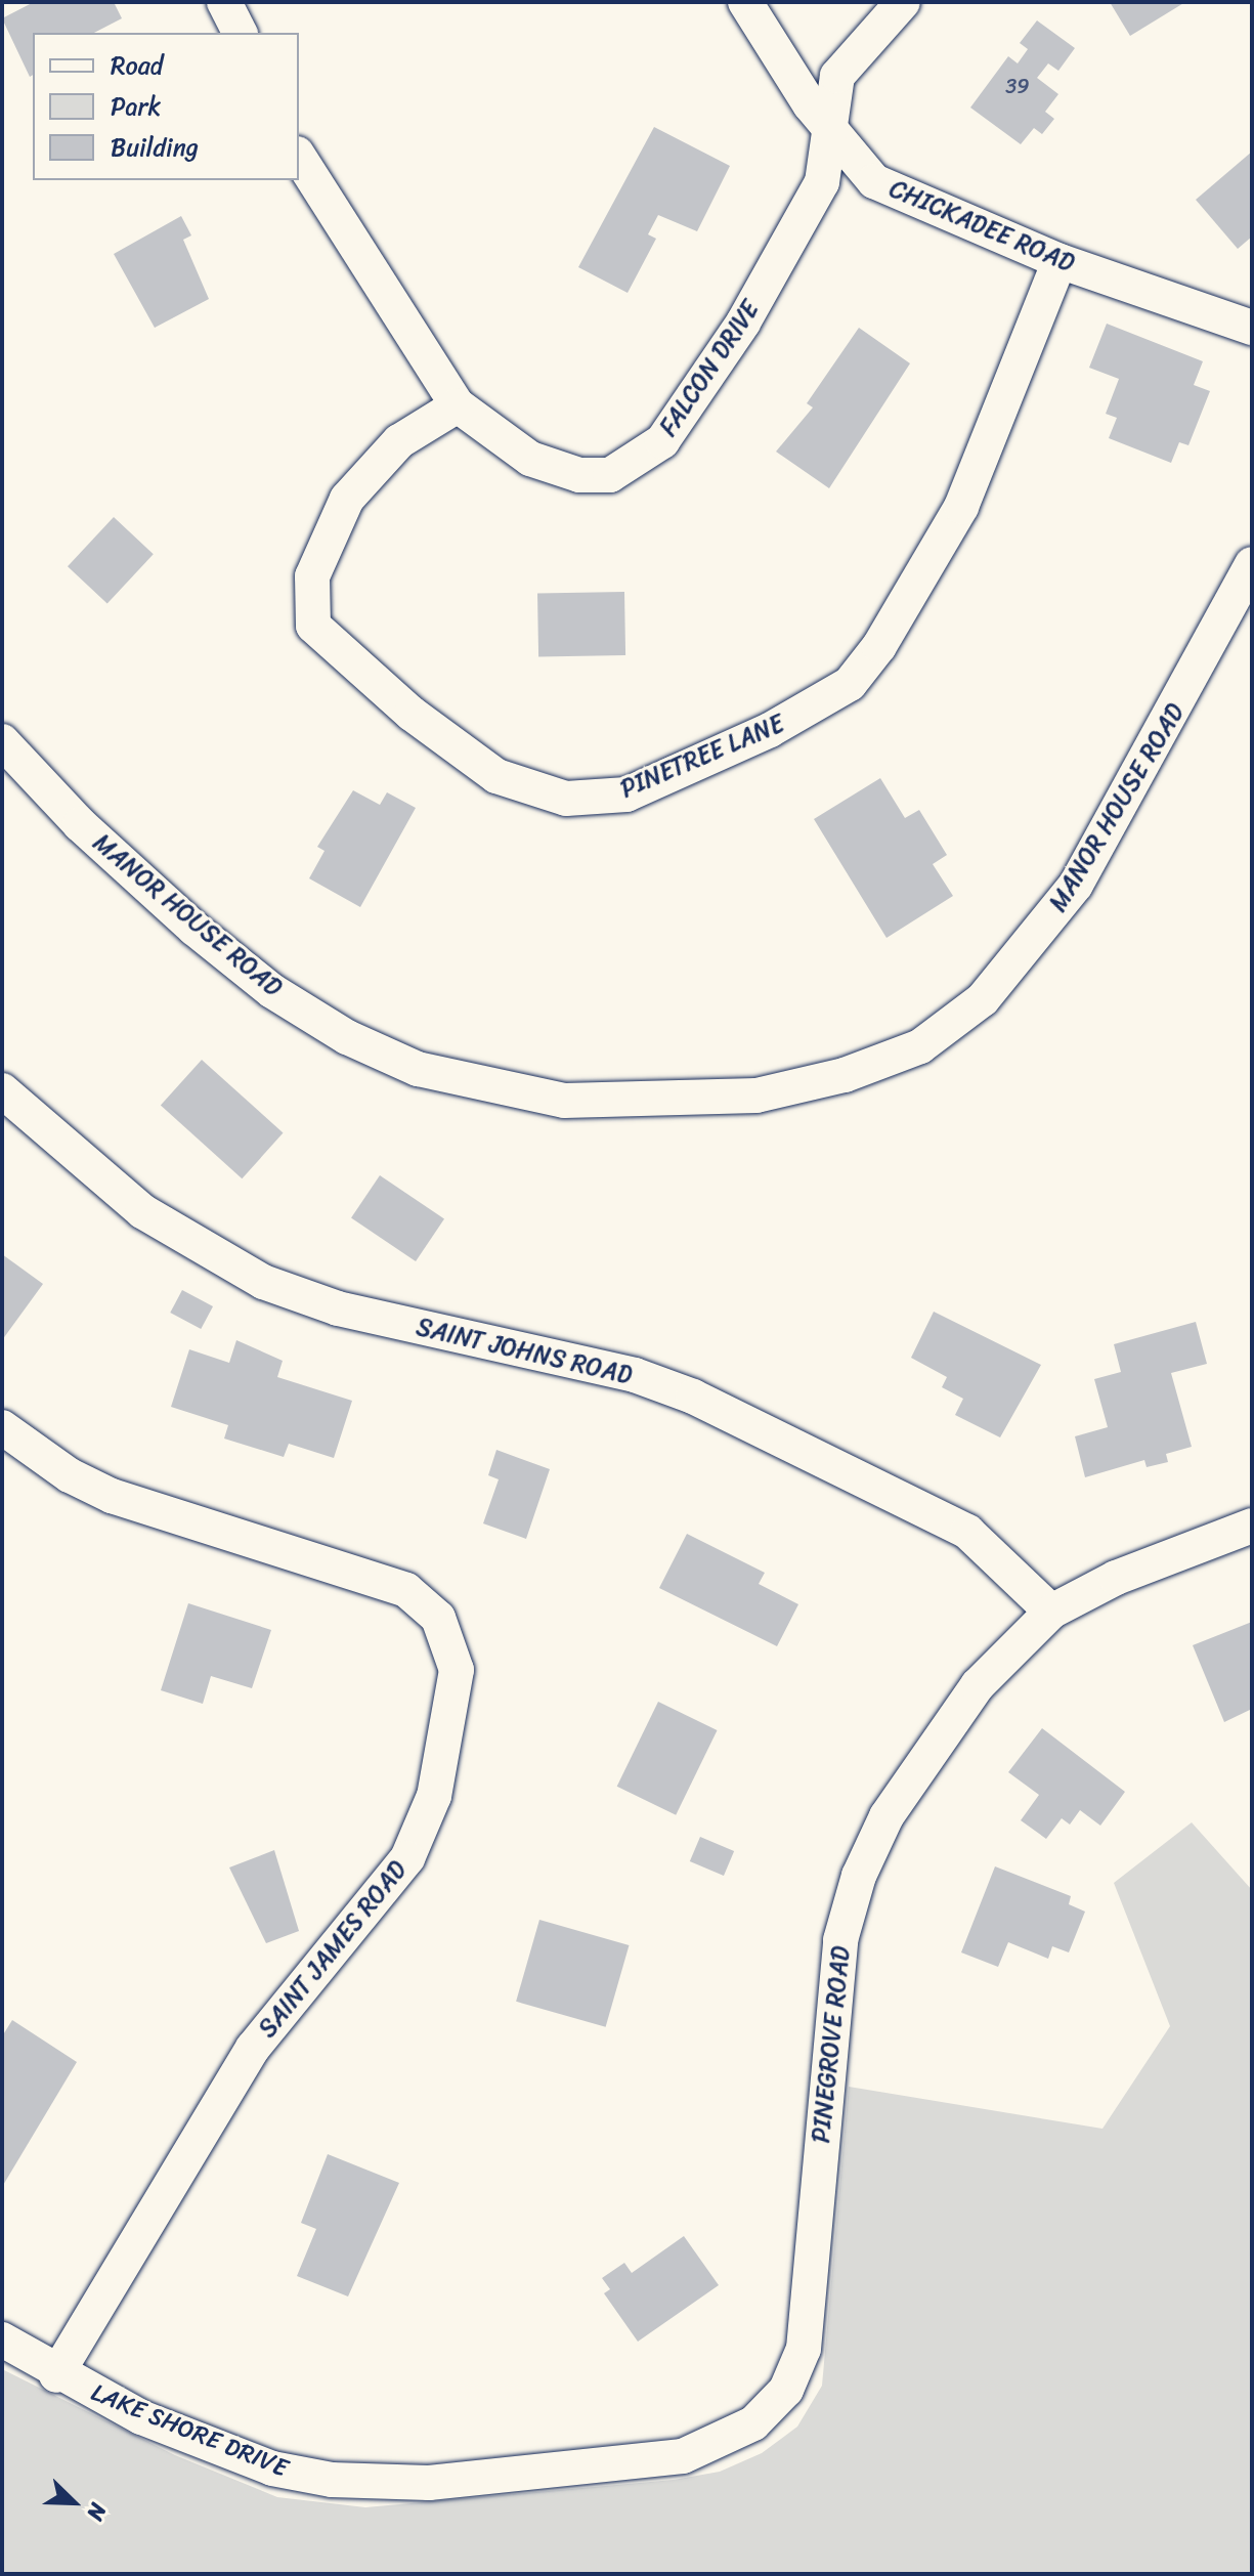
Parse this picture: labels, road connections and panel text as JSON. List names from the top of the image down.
{
  "streets": {
    "street": [
      "CHICKADEE ROAD",
      "FALCON DRIVE",
      "PINETREE LANE",
      "MANOR HOUSE ROAD",
      "SAINT JOHNS ROAD",
      "SAINT JAMES ROAD",
      "PINEGROVE ROAD",
      "LAKE SHORE DRIVE"
    ]
  },
  "crossings": [
    ["CHICKADEE ROAD", "FALCON DRIVE"],
    ["CHICKADEE ROAD", "PINETREE LANE"],
    ["FALCON DRIVE", "PINETREE LANE"],
    ["SAINT JOHNS ROAD", "PINEGROVE ROAD"],
    ["SAINT JAMES ROAD", "LAKE SHORE DRIVE"],
    ["PINEGROVE ROAD", "LAKE SHORE DRIVE"]
  ],
  "house_numbers": ["39"],
  "legend": ["Road", "Park", "Building"],
  "north": "bottom right"
}
